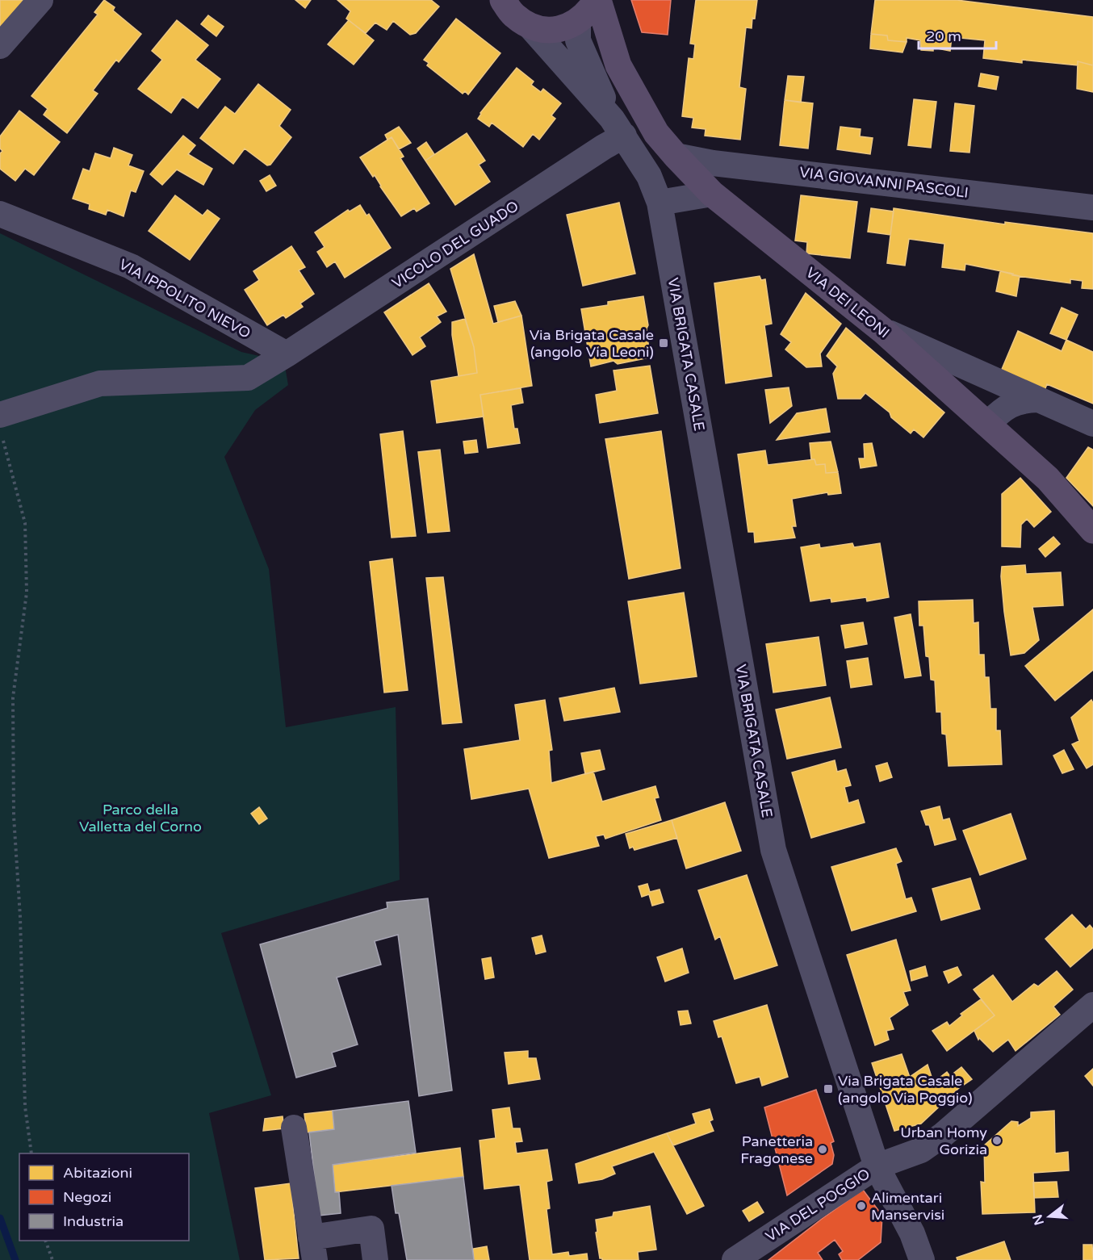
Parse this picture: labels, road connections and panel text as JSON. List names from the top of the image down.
{
  "streets": {
    "main road": ["VIA DEI LEONI", "VIA BRIGATA CASALE"],
    "street": [
      "VIA GIOVANNI PASCOLI",
      "VICOLO DEL GUADO",
      "VIA IPPOLITO NIEVO",
      "VIA DEL POGGIO"
    ]
  },
  "crossings": [
    ["VIA GIOVANNI PASCOLI", "VIA DEI LEONI"],
    ["VICOLO DEL GUADO", "VIA IPPOLITO NIEVO"],
    ["VICOLO DEL GUADO", "VIA BRIGATA CASALE"],
    ["VIA DEI LEONI", "VIA BRIGATA CASALE"],
    ["VIA BRIGATA CASALE", "VIA DEL POGGIO"]
  ],
  "parks": ["Parco della Valletta del Corno"],
  "places": {
    "transit": ["Via Brigata Casale (angolo Via Leoni)", "Via Brigata Casale (angolo Via Poggio)"],
    "other": ["Urban Homy Gorizia", "Panetteria Fragonese", "Alimentari Manservisi"]
  },
  "legend": ["Abitazioni", "Negozi", "Industria"],
  "scale_bar": "20 m",
  "north": "left"
}
